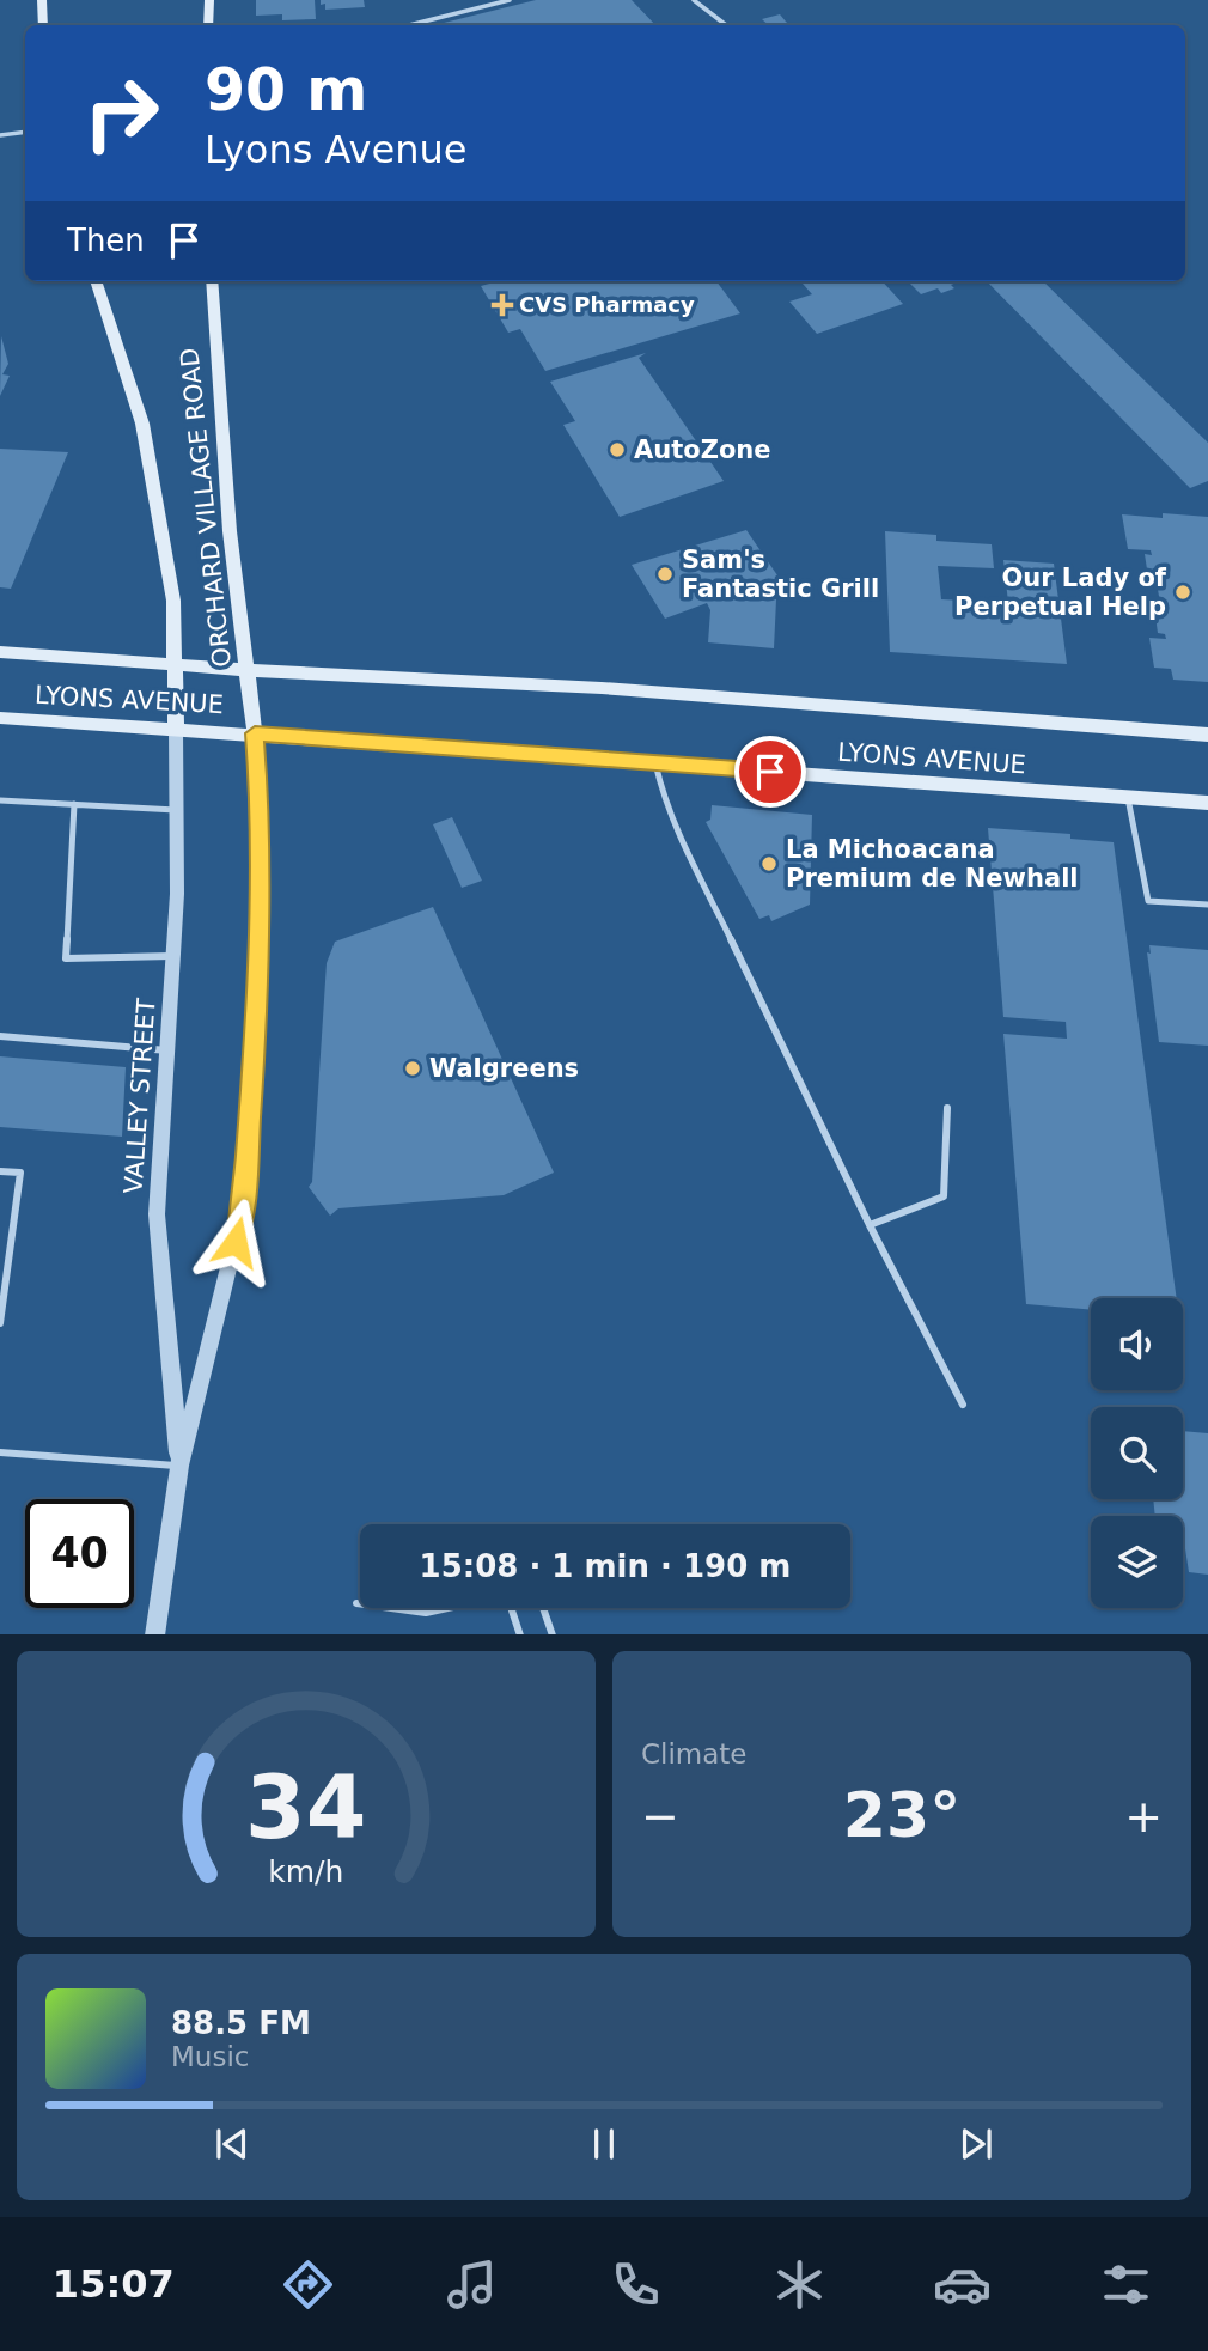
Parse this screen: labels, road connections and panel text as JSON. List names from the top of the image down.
{
  "streets": {
    "main road": ["ORCHARD VILLAGE ROAD", "LYONS AVENUE"],
    "street": ["VALLEY STREET"]
  },
  "crossings": [
    ["ORCHARD VILLAGE ROAD", "LYONS AVENUE"],
    ["ORCHARD VILLAGE ROAD", "VALLEY STREET"],
    ["LYONS AVENUE", "VALLEY STREET"]
  ],
  "places": {
    "health": ["CVS Pharmacy"],
    "other": [
      "AutoZone",
      "Sam's Fantastic Grill",
      "Our Lady of Perpetual Help",
      "La Michoacana Premium de Newhall",
      "Walgreens"
    ]
  },
  "page": {
    "turn": ["90 m", "Lyons Avenue"],
    "then": "Then",
    "limit": "40",
    "trip": "15:08 · 1 min · 190 m",
    "tile": "Climate",
    "heat": ["−", "23°", "+"],
    "song": ["88.5 FM", "Music"],
    "tabs": "15:07",
    "gauge": ["34", "km/h"]
  }
}
